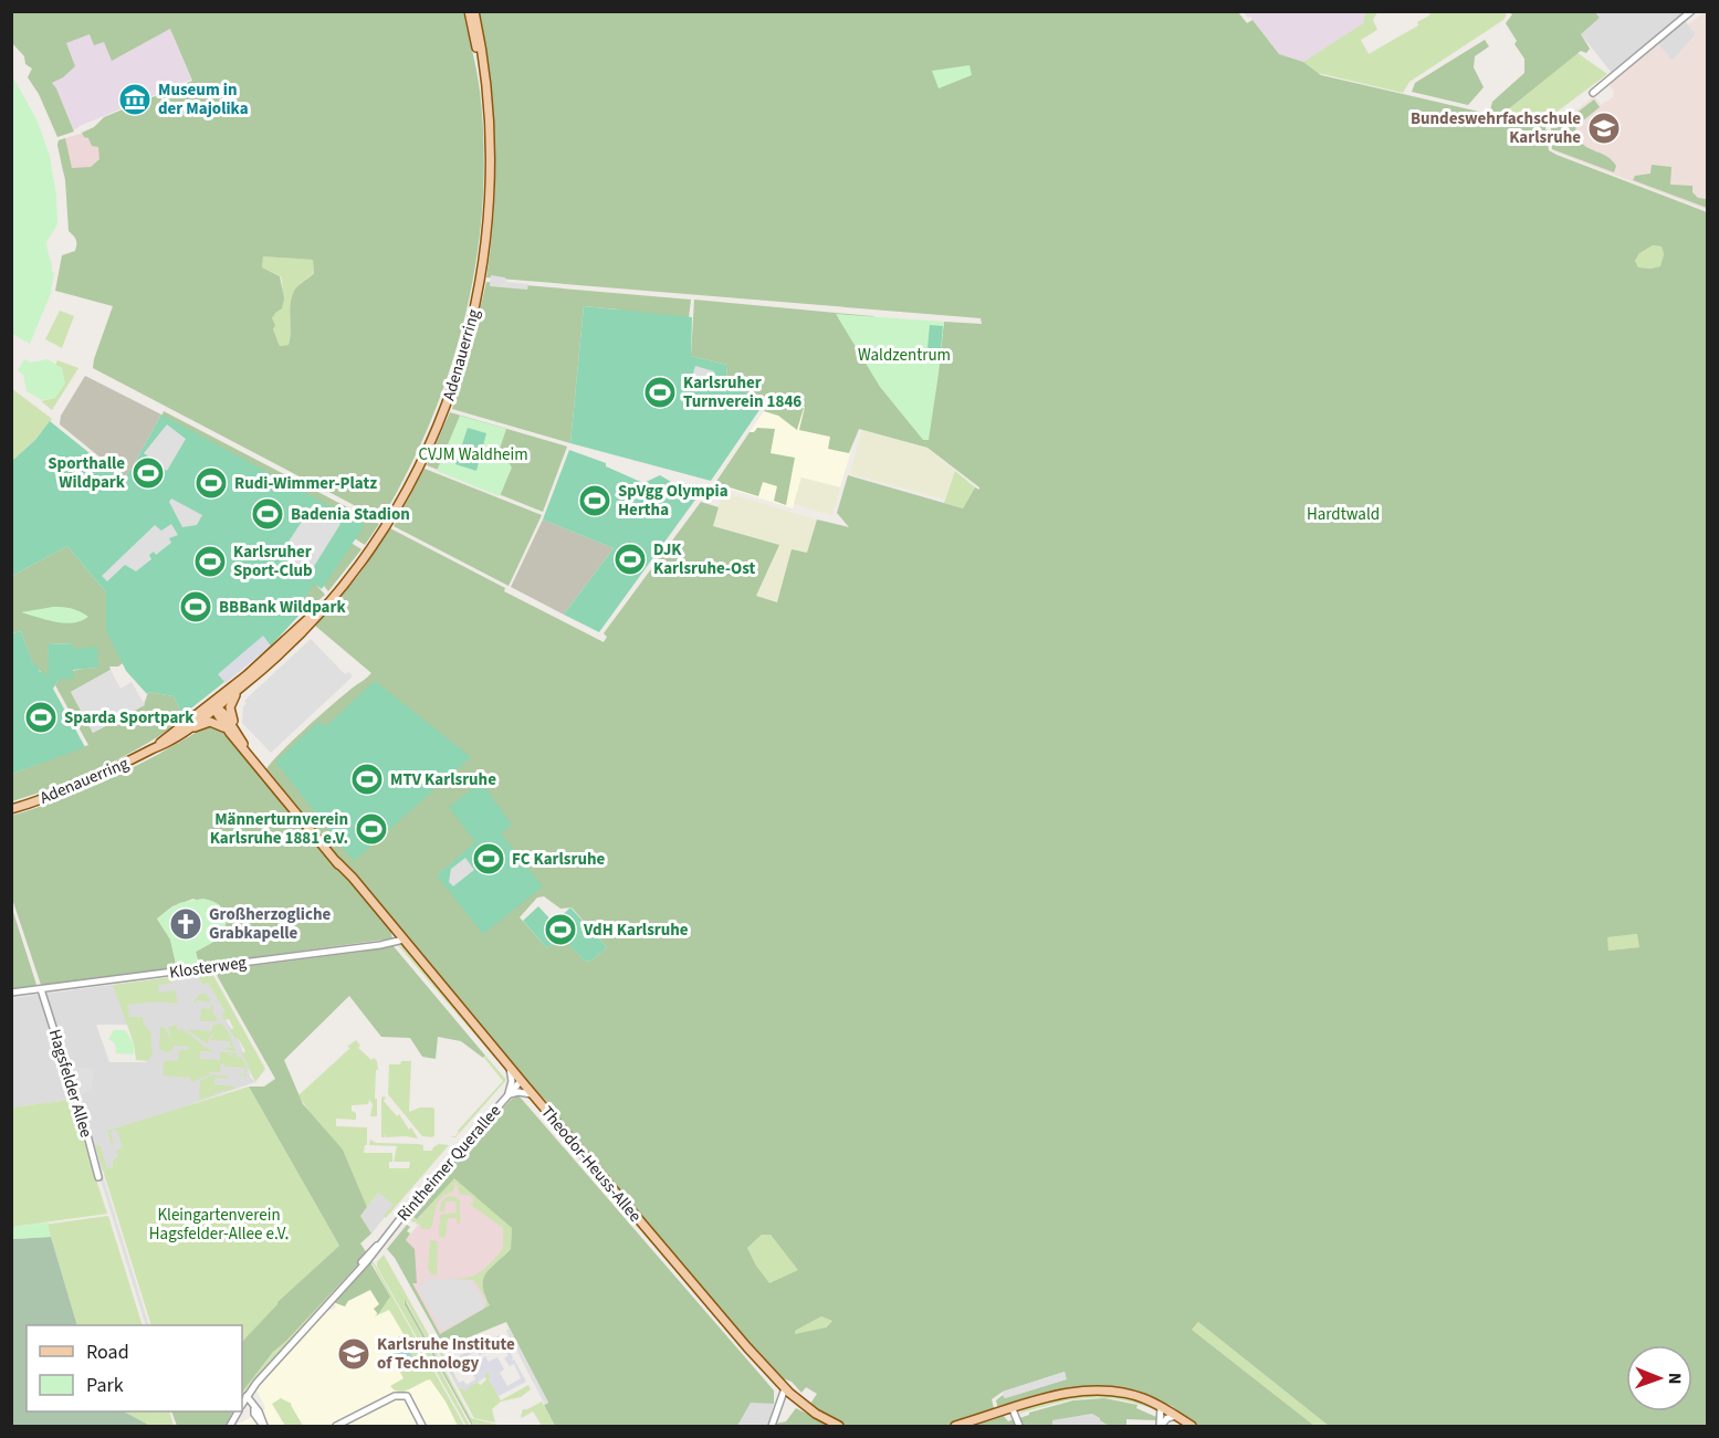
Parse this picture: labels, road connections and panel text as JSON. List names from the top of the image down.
{
  "streets": {
    "main road": ["Adenauerring", "Theodor-Heuss-Allee"],
    "street": ["Klosterweg", "Hagsfelder Allee", "Rintheimer Querallee"]
  },
  "crossings": [
    ["Adenauerring", "Theodor-Heuss-Allee"],
    ["Klosterweg", "Hagsfelder Allee"],
    ["Klosterweg", "Theodor-Heuss-Allee"],
    ["Rintheimer Querallee", "Theodor-Heuss-Allee"]
  ],
  "parks": [
    "Waldzentrum",
    "CVJM Waldheim",
    "Hardtwald",
    "Kleingartenverein Hagsfelder-Allee e.V."
  ],
  "places": {
    "museum": ["Museum in der Majolika"],
    "school or university": ["Bundeswehrfachschule Karlsruhe", "Karlsruhe Institute of Technology"],
    "sports": [
      "Karlsruher Turnverein 1846",
      "Sporthalle Wildpark",
      "Rudi-Wimmer-Platz",
      "SpVgg Olympia Hertha",
      "Badenia Stadion",
      "DJK Karlsruhe-Ost",
      "Karlsruher Sport-Club",
      "BBBank Wildpark",
      "Sparda Sportpark",
      "MTV Karlsruhe",
      "Männerturnverein Karlsruhe 1881 e.V.",
      "FC Karlsruhe",
      "VdH Karlsruhe"
    ],
    "church": ["Großherzogliche Grabkapelle"]
  },
  "legend": ["Road", "Park"],
  "north": "right"
}
